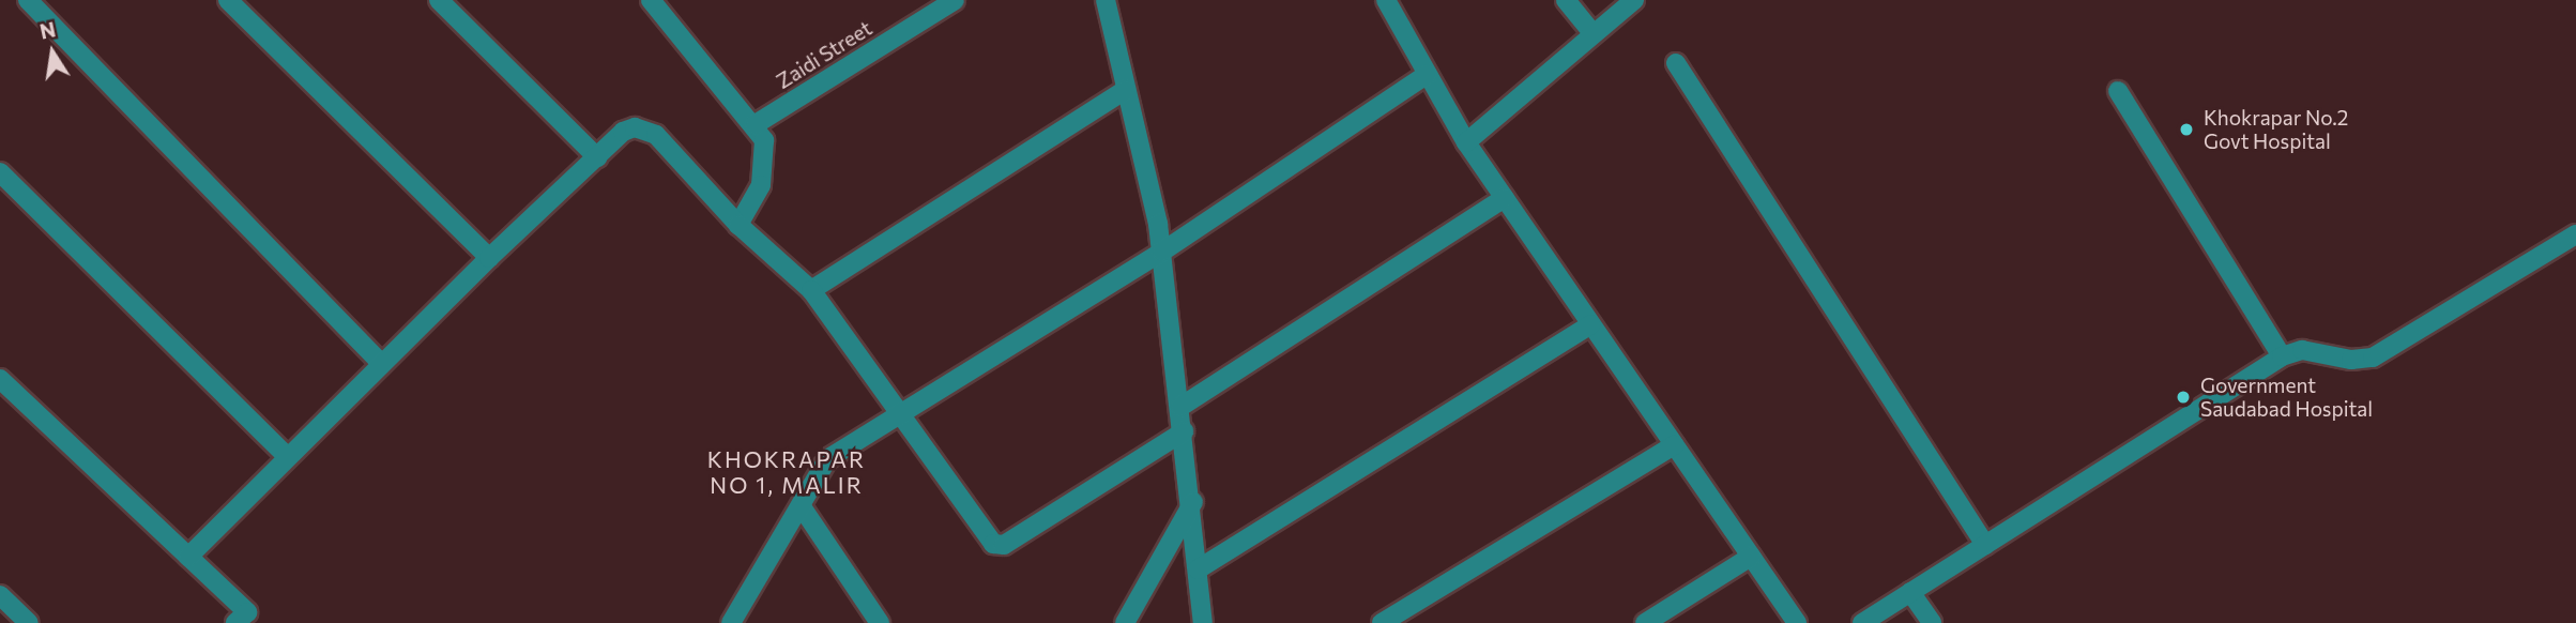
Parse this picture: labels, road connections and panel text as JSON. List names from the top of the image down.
{
  "streets": {
    "street": ["Zaidi Street"]
  },
  "districts": ["KHOKRAPAR NO 1, MALIR"],
  "places": ["Khokrapar No.2 Govt Hospital", "Government Saudabad Hospital"],
  "north": "top"
}
